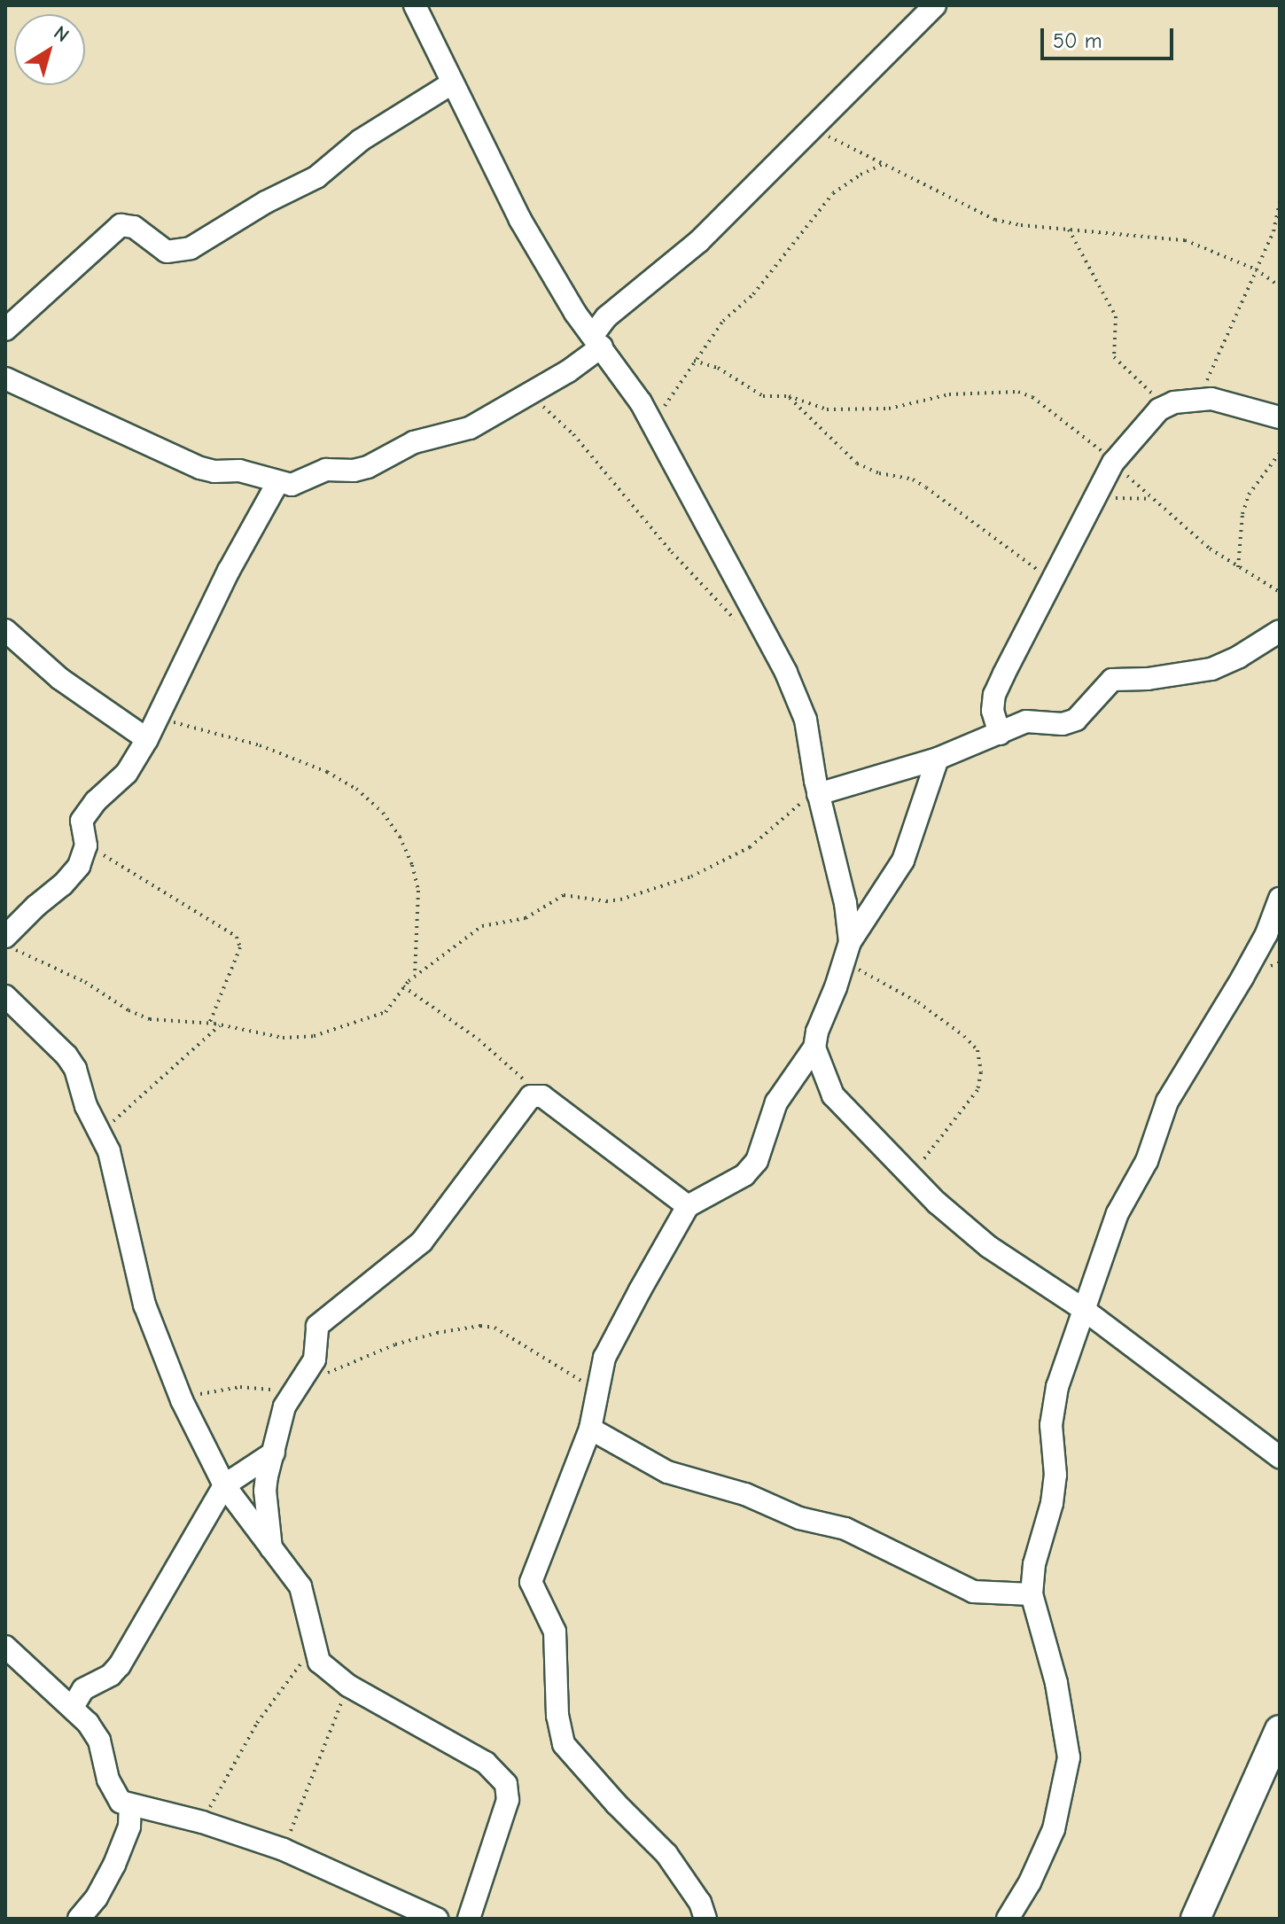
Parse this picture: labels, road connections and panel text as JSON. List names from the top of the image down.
{
  "scale_bar": "50 m",
  "north": "top right"
}
